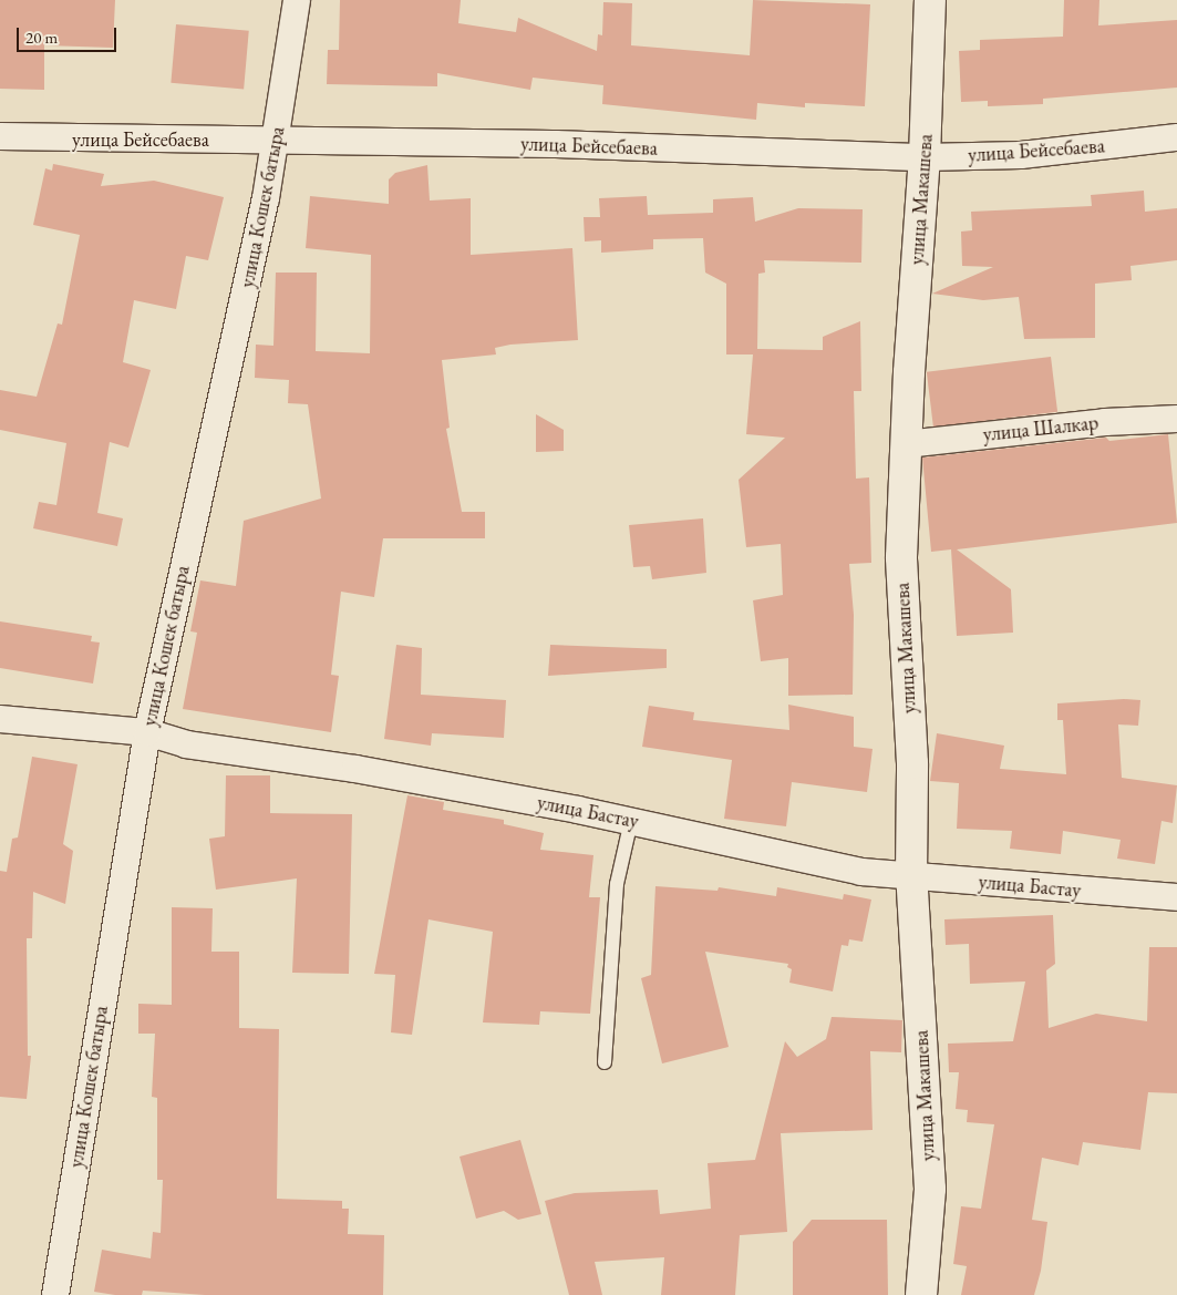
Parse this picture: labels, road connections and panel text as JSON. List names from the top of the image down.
{
  "streets": {
    "street": [
      "улица Бейсебаева",
      "улица Макашева",
      "улица Кошек батыра",
      "улица Шалкар",
      "улица Бастау"
    ]
  },
  "crossings": [
    ["улица Бейсебаева", "улица Макашева"],
    ["улица Бейсебаева", "улица Кошек батыра"],
    ["улица Макашева", "улица Шалкар"],
    ["улица Макашева", "улица Бастау"],
    ["улица Кошек батыра", "улица Бастау"]
  ],
  "scale_bar": "20 m"
}
